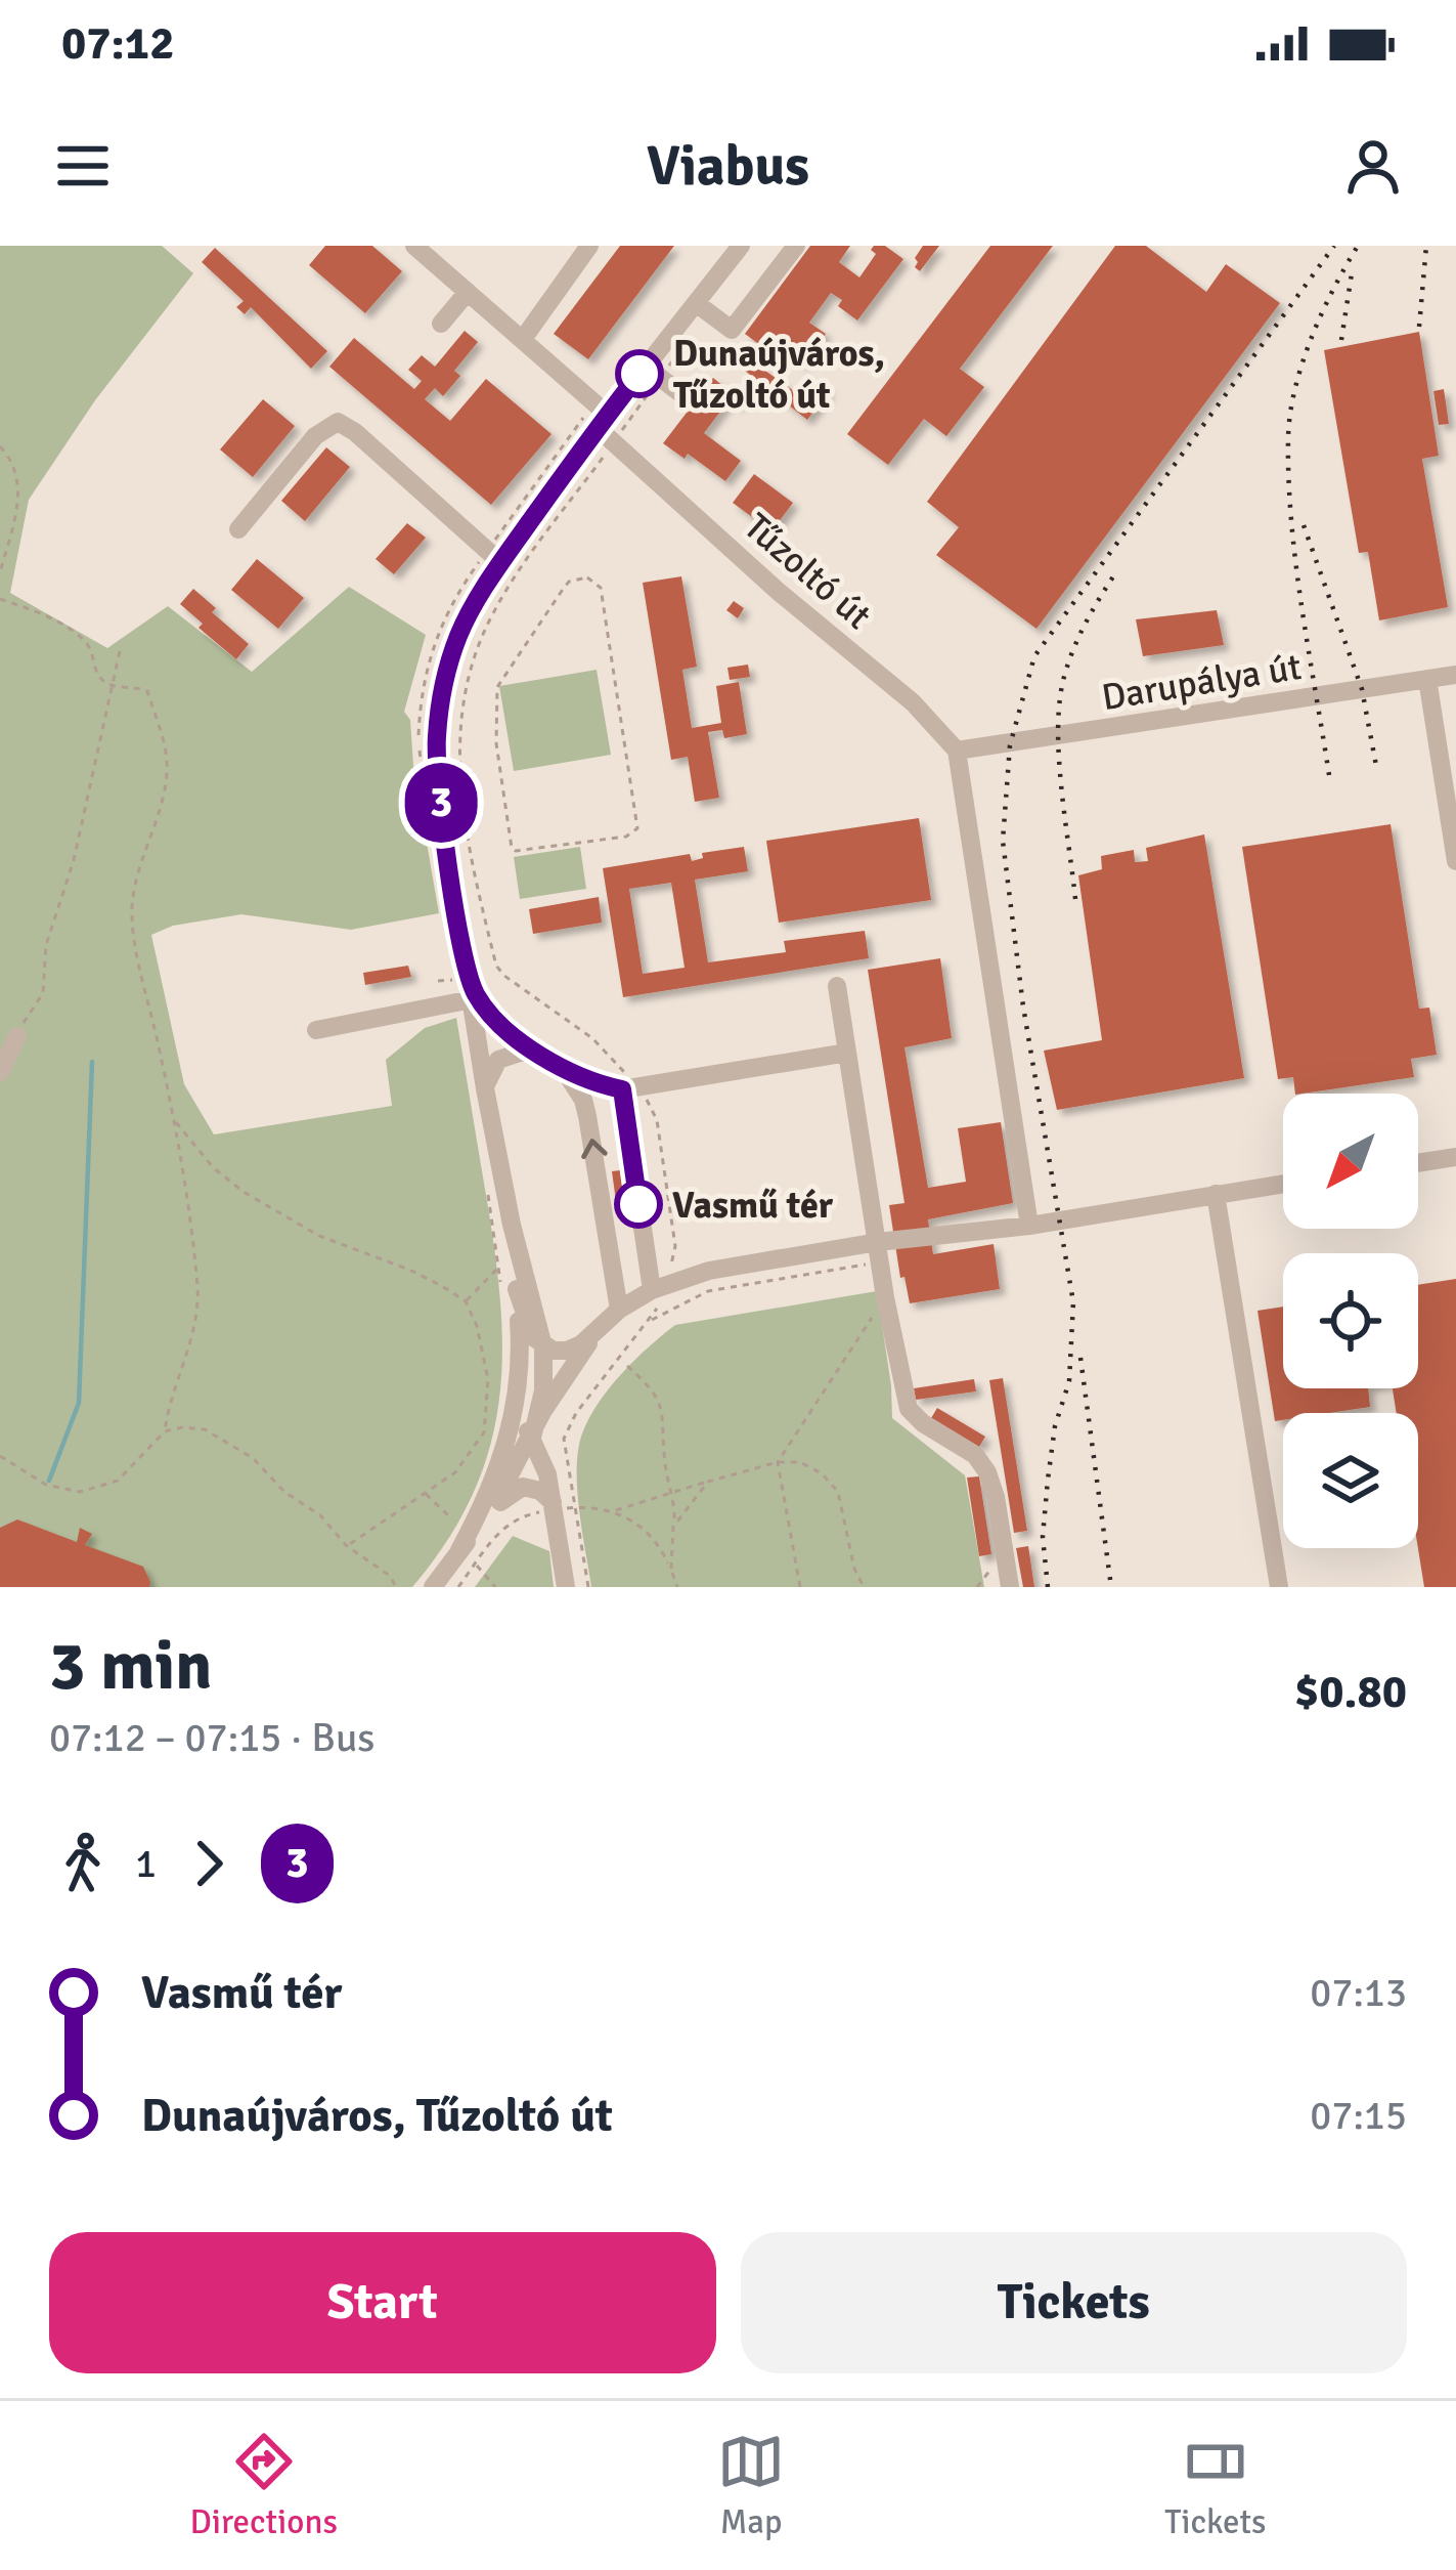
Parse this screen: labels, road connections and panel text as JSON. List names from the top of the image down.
{
  "streets": {
    "street": ["Tűzoltó út", "Darupálya út"]
  },
  "crossings": [
    ["Tűzoltó út", "Darupálya út"]
  ],
  "places": ["Dunaújváros, Tűzoltó út", "Vasmű tér"],
  "lines": ["bus line 3"],
  "north": "bottom left",
  "page": {
    "status": "07:12",
    "header": "Viabus",
    "on_map": "3",
    "heading": ["3 min", "07:12 – 07:15 · Bus", "$0.80"],
    "legs": ["1", "3"],
    "list": [
      {
        "name": "Vasmű tér",
        "value": "07:13"
      },
      {
        "name": "Dunaújváros, Tűzoltó út",
        "value": "07:15"
      }
    ],
    "buttons": ["Start", "Tickets"],
    "tabs": ["Directions", "Map", "Tickets"]
  }
}
